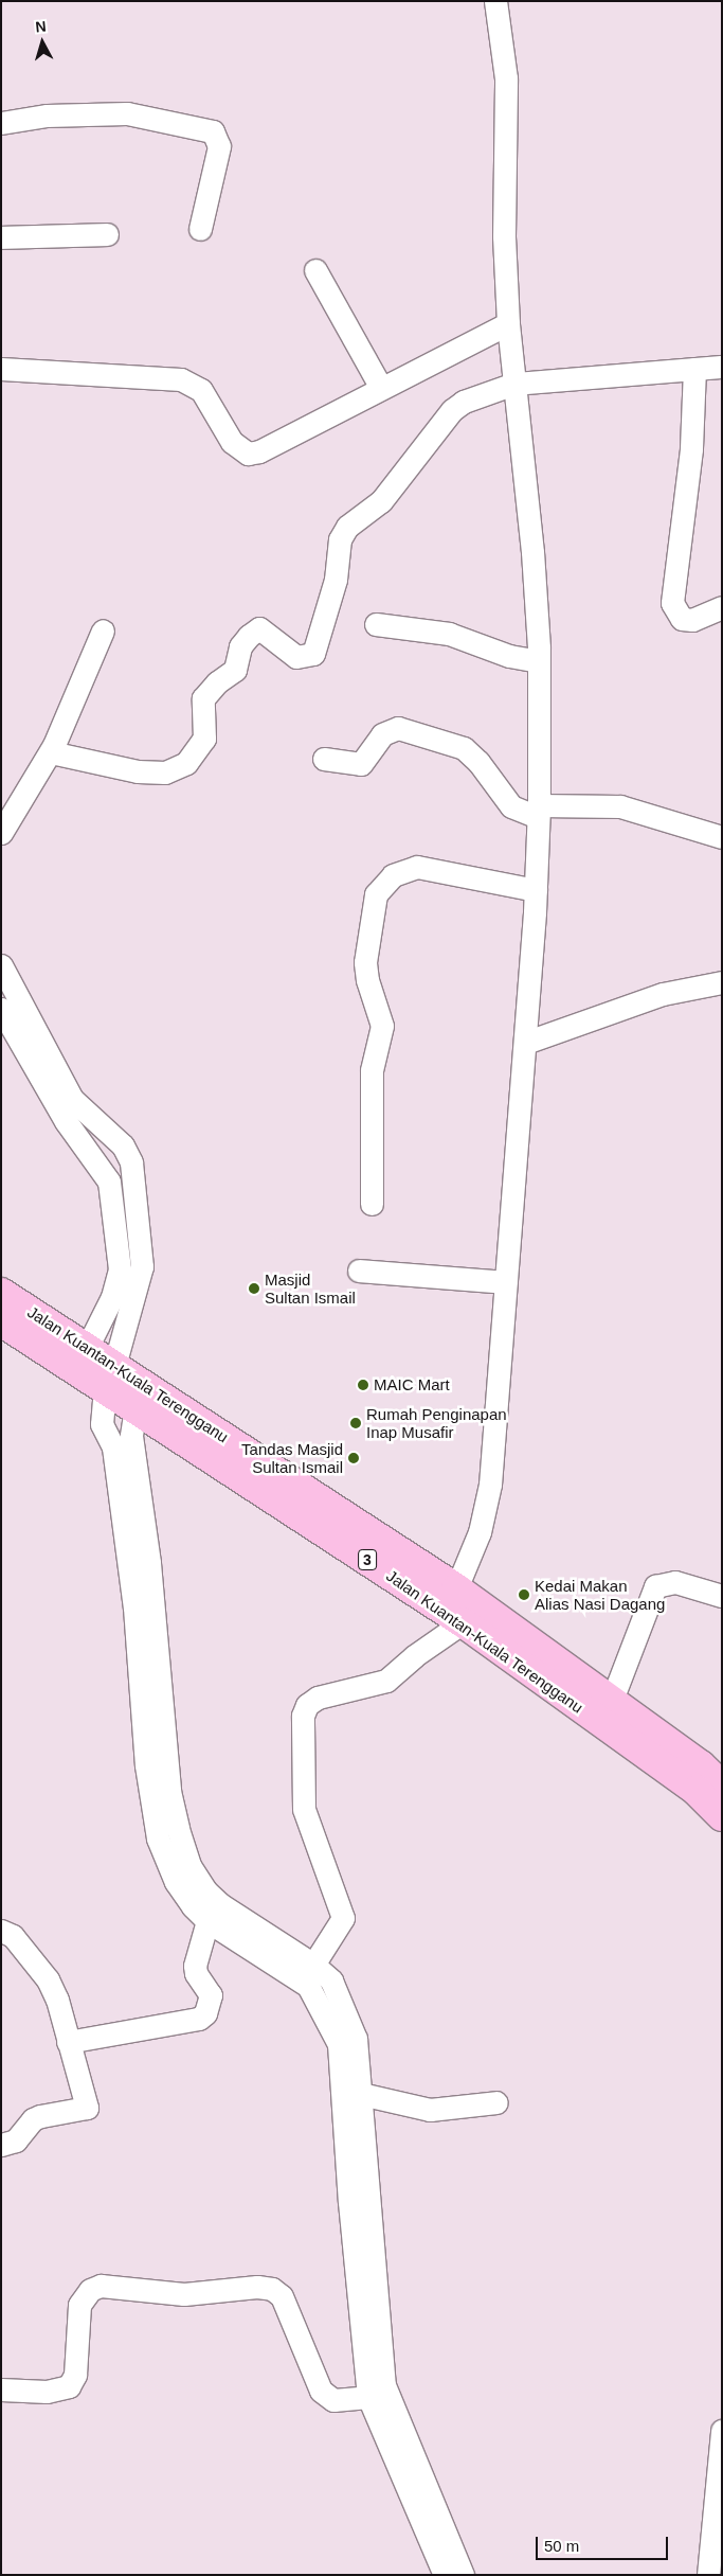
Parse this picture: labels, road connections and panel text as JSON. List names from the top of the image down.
{
  "streets": {
    "highway": ["Jalan Kuantan-Kuala Terengganu", "3"]
  },
  "places": [
    "Masjid Sultan Ismail",
    "MAIC Mart",
    "Rumah Penginapan Inap Musafir",
    "Tandas Masjid Sultan Ismail",
    "Kedai Makan Alias Nasi Dagang"
  ],
  "scale_bar": "50 m",
  "north": "top"
}
